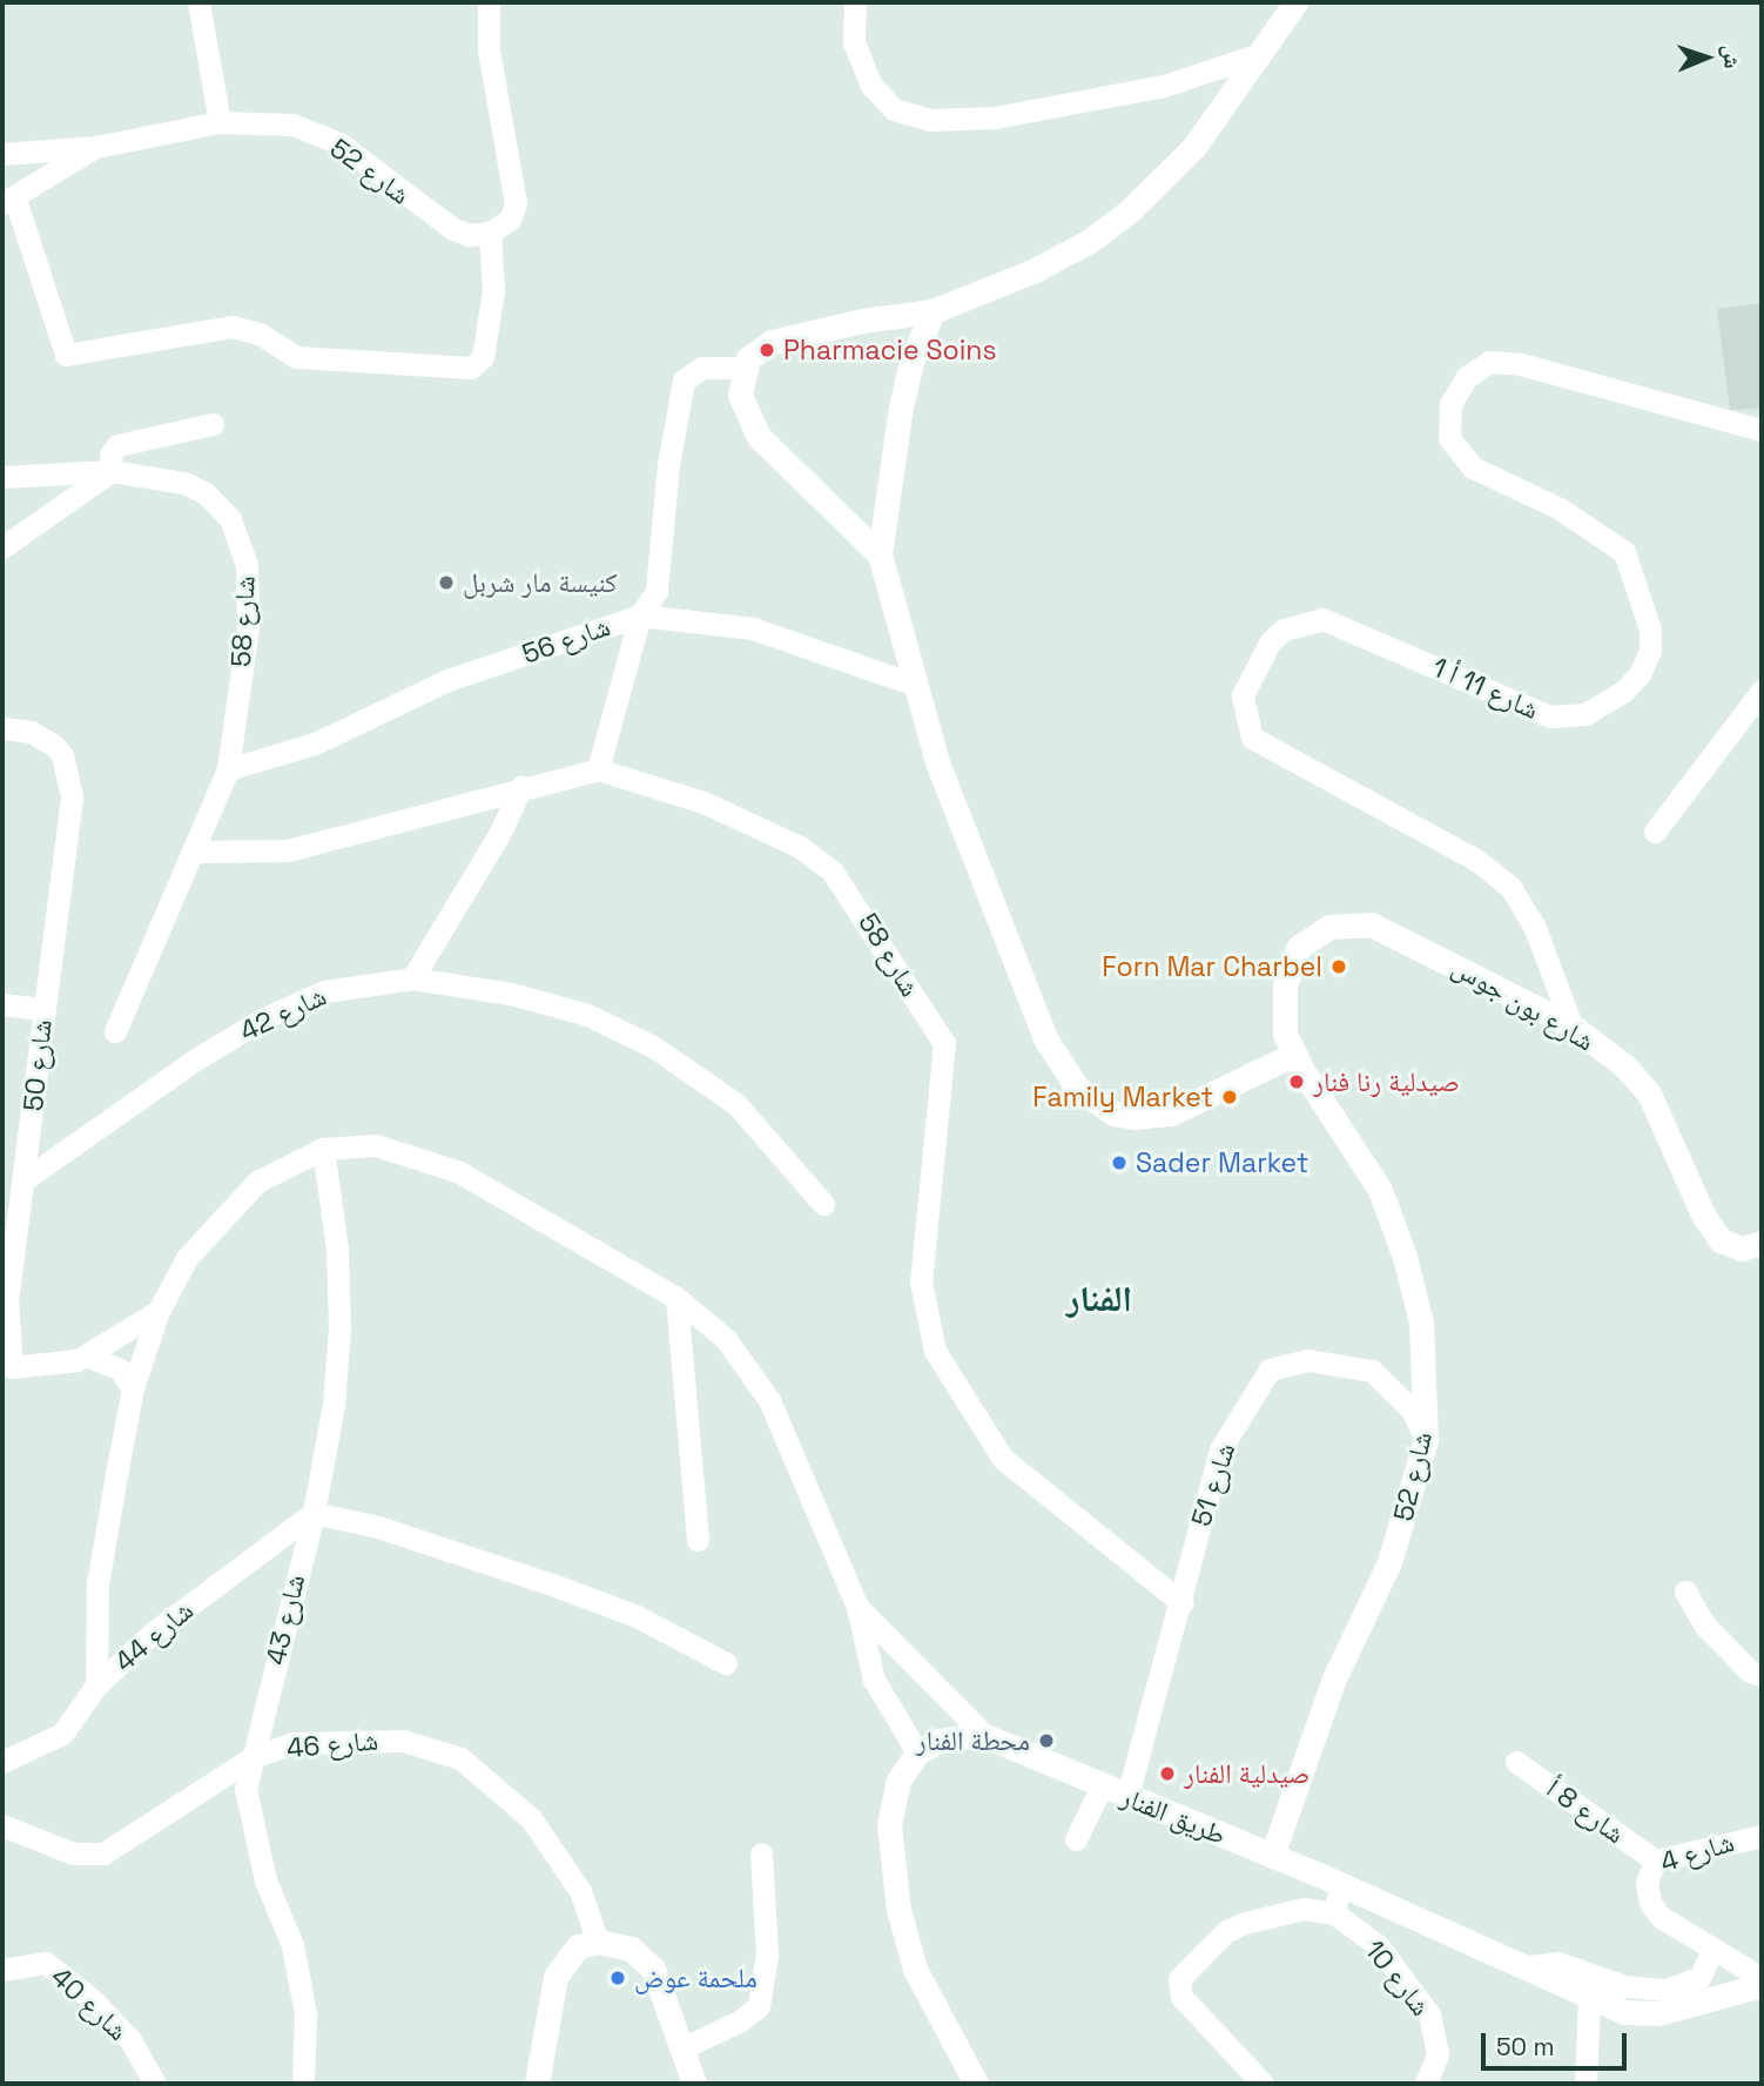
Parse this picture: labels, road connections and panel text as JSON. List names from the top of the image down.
{
  "streets": {
    "street": [
      "شارع 52",
      "شارع 58",
      "شارع 56",
      "شارع 11 أ 1",
      "شارع بون جوس",
      "شارع 42",
      "شارع 50",
      "شارع 51",
      "شارع 43",
      "شارع 44",
      "شارع 46",
      "شارع 8 أ",
      "طريق الفنار",
      "شارع 4",
      "شارع 10",
      "شارع 40"
    ]
  },
  "crossings": [
    ["شارع 52", "شارع بون جوس"],
    ["شارع 52", "شارع 51"],
    ["شارع 52", "طريق الفنار"],
    ["شارع 58", "شارع 56"],
    ["شارع 58", "شارع 51"],
    ["شارع 11 أ 1", "شارع بون جوس"],
    ["شارع 42", "شارع 50"],
    ["شارع 51", "طريق الفنار"],
    ["شارع 43", "شارع 44"],
    ["شارع 43", "شارع 46"],
    ["شارع 8 أ", "شارع 4"]
  ],
  "districts": ["الفنار"],
  "places": [
    "Pharmacie Soins",
    "كنيسة مار شربل",
    "Forn Mar Charbel",
    "صيدلية رنا فنار",
    "Family Market",
    "Sader Market",
    "محطة الفنار",
    "صيدلية الفنار",
    "ملحمة عوض"
  ],
  "scale_bar": "50 m",
  "north": "right"
}
